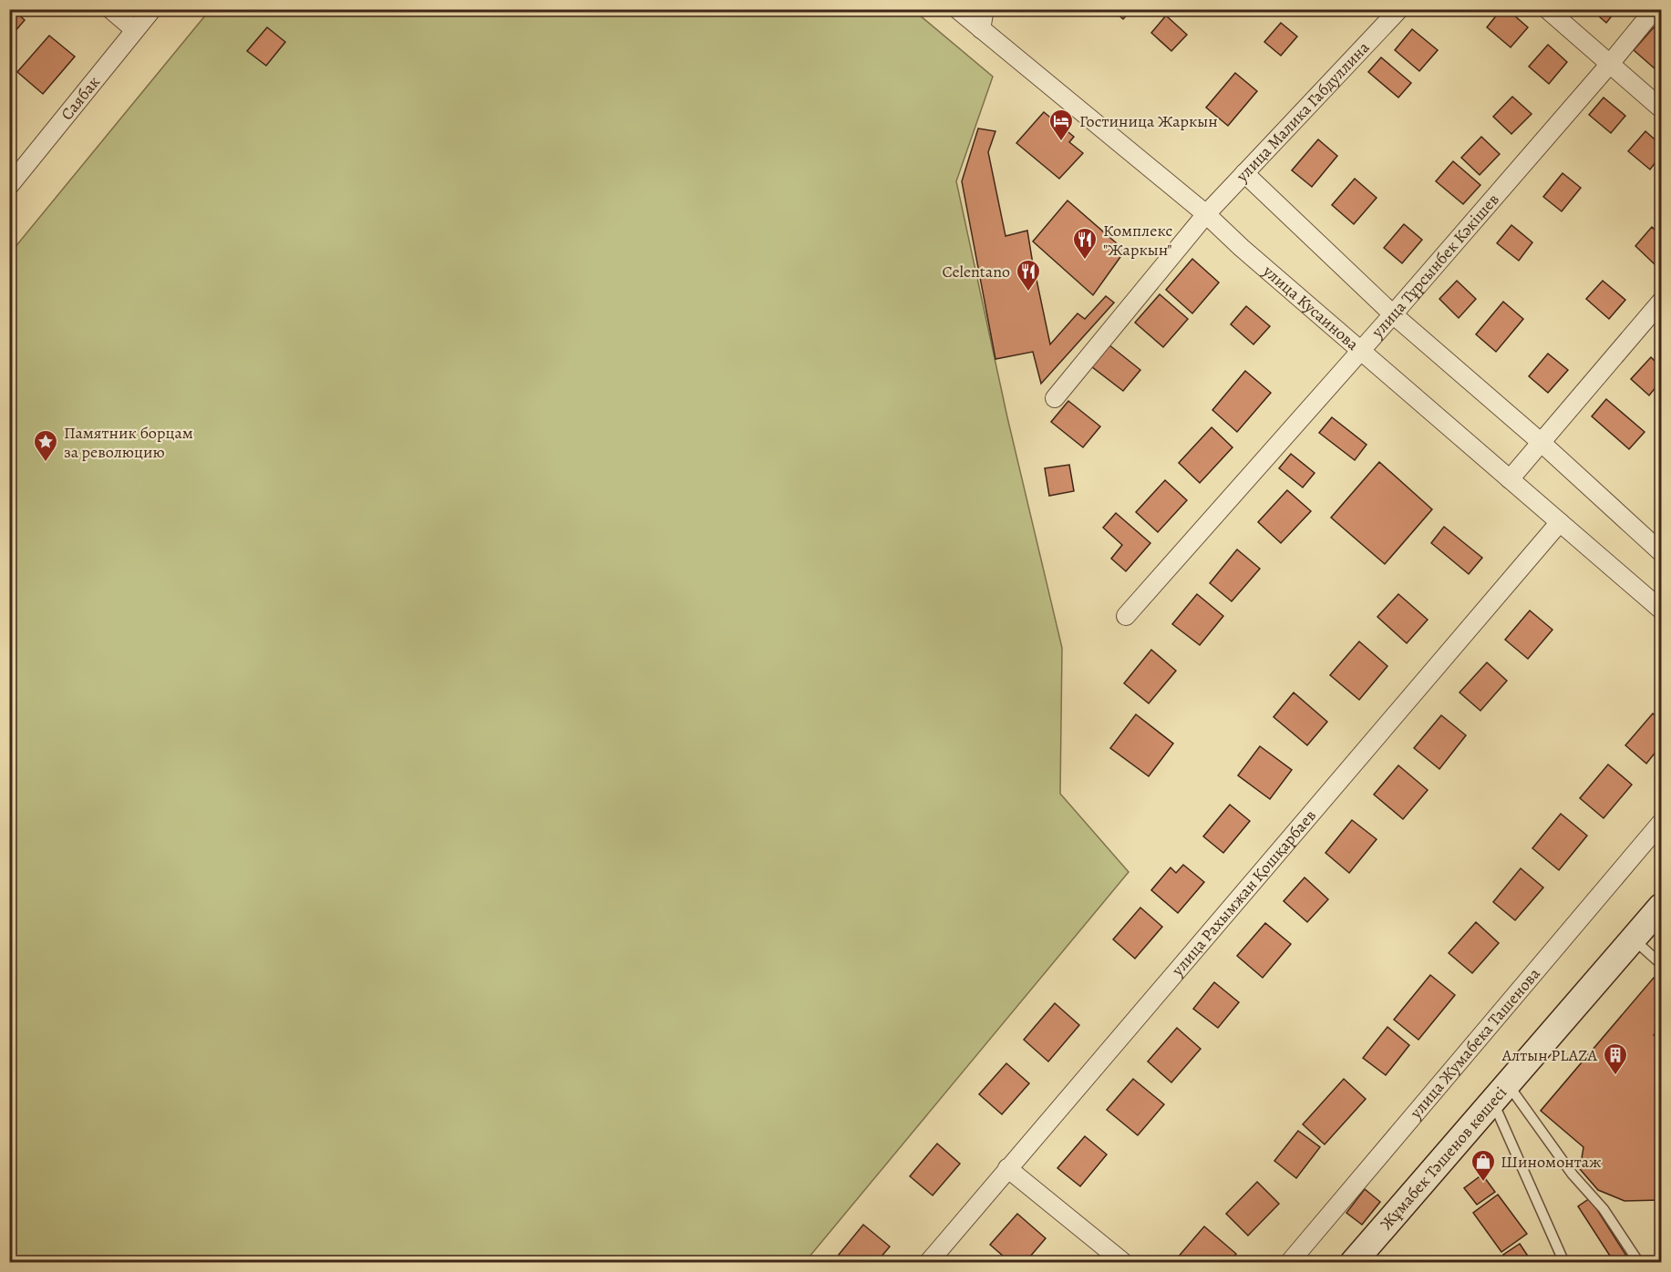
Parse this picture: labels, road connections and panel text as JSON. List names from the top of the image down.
{
  "streets": {
    "main road": ["Жұмабек Тәшенов көшесі"],
    "street": [
      "Саябак",
      "улица Малика Габдуллина",
      "улица Тұрсынбек Кәкішев",
      "улица Кусаинова",
      "улица Рахымжан Қошқарбаев",
      "улица Жумабека Ташенова"
    ]
  },
  "crossings": [
    ["улица Малика Габдуллина", "улица Кусаинова"],
    ["улица Тұрсынбек Кәкішев", "улица Кусаинова"],
    ["улица Кусаинова", "улица Рахымжан Қошқарбаев"]
  ],
  "places": {
    "hotel": ["Гостиница Жаркын"],
    "restaurant": ["Комплекс \"Жаркын\"", "Celentano"],
    "place": ["Памятник борцам за революцию"],
    "building": ["Алтын PLAZA"],
    "shop": ["Шиномонтаж"]
  }
}
